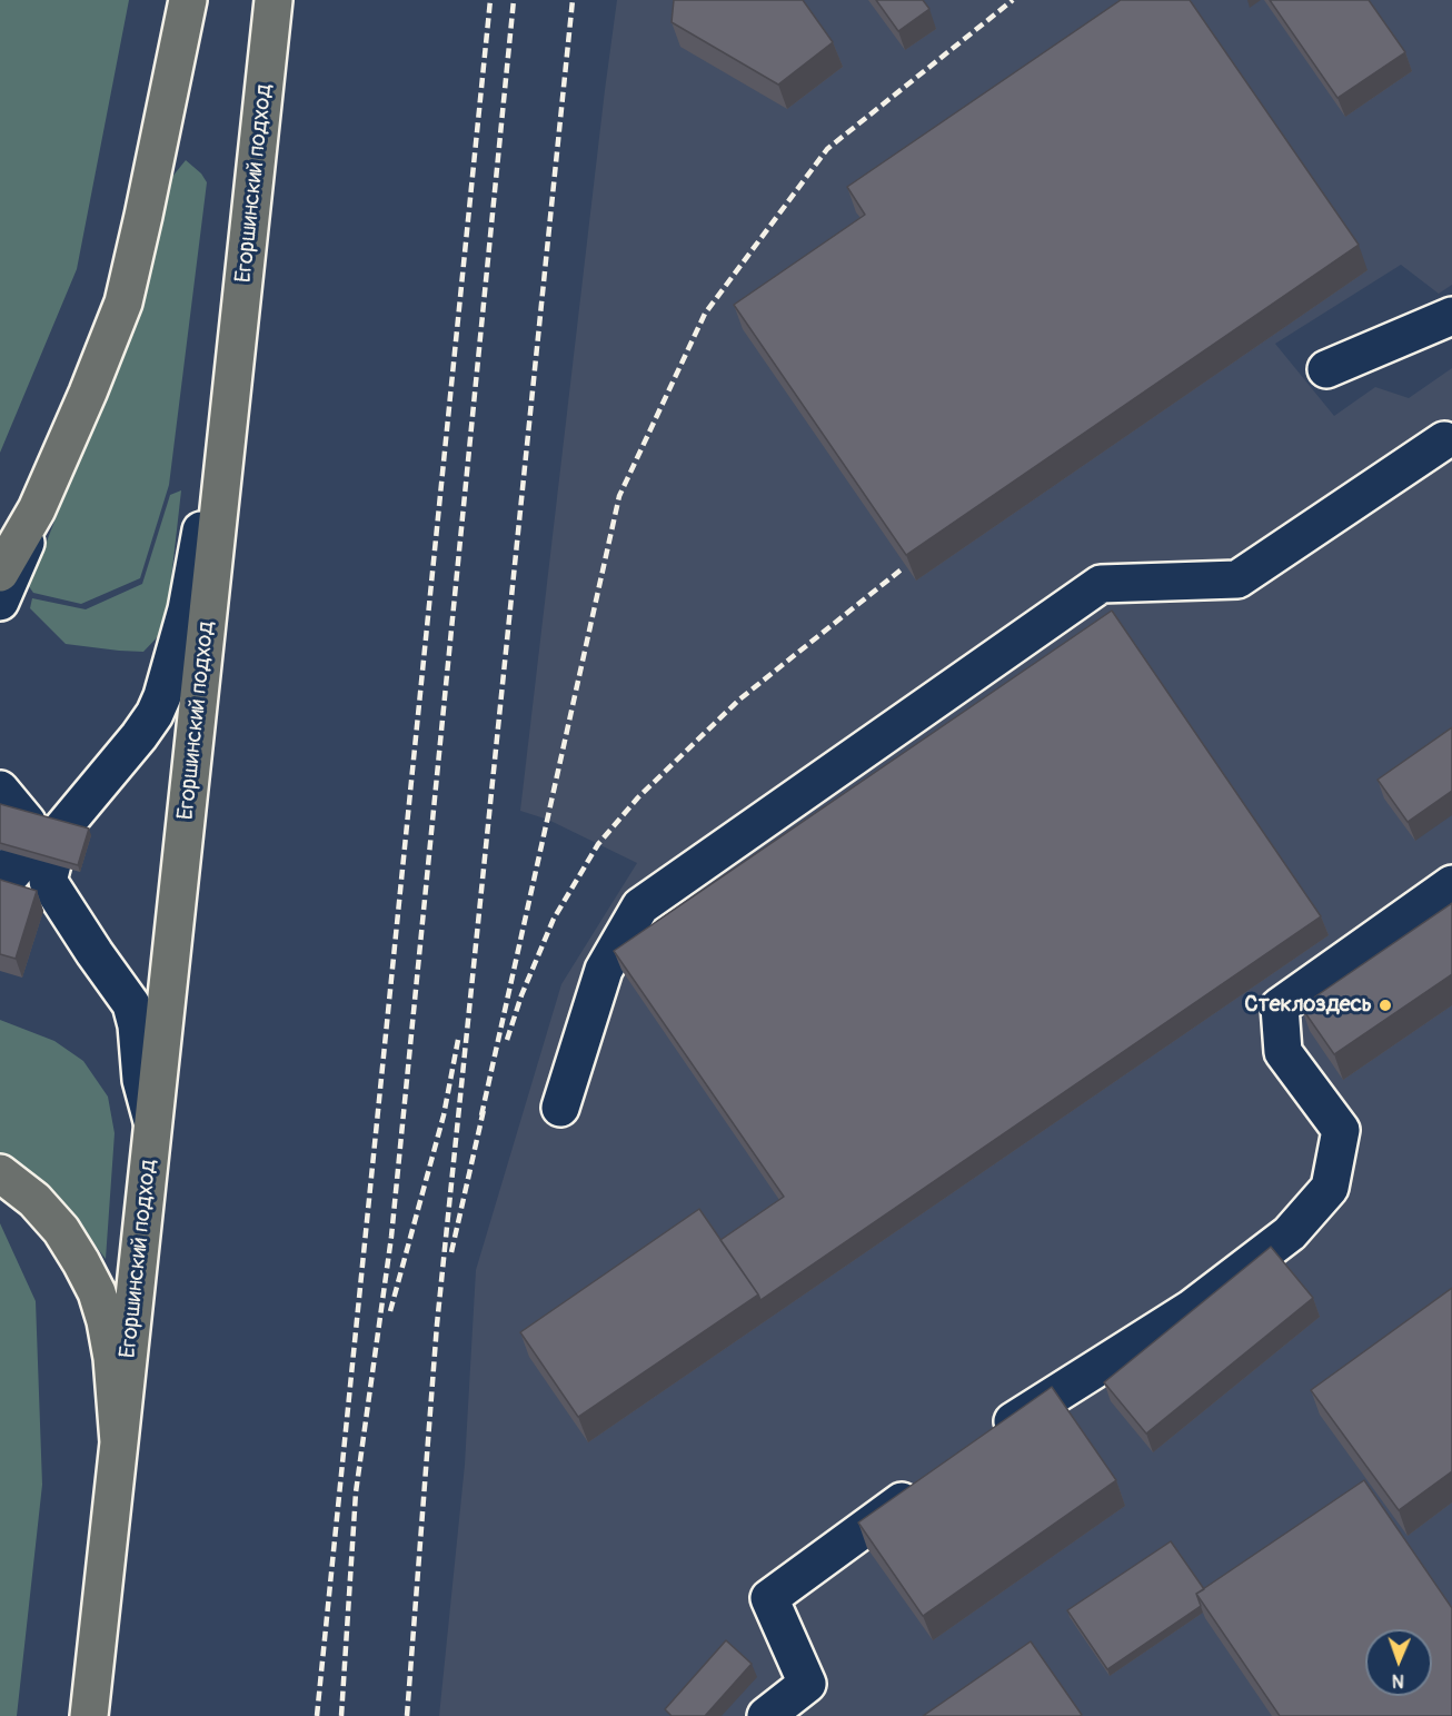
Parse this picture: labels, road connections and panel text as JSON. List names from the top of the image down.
{
  "streets": {
    "main road": ["Егоршинский подход"]
  },
  "places": ["Стеклоздесь"],
  "north": "bottom"
}
